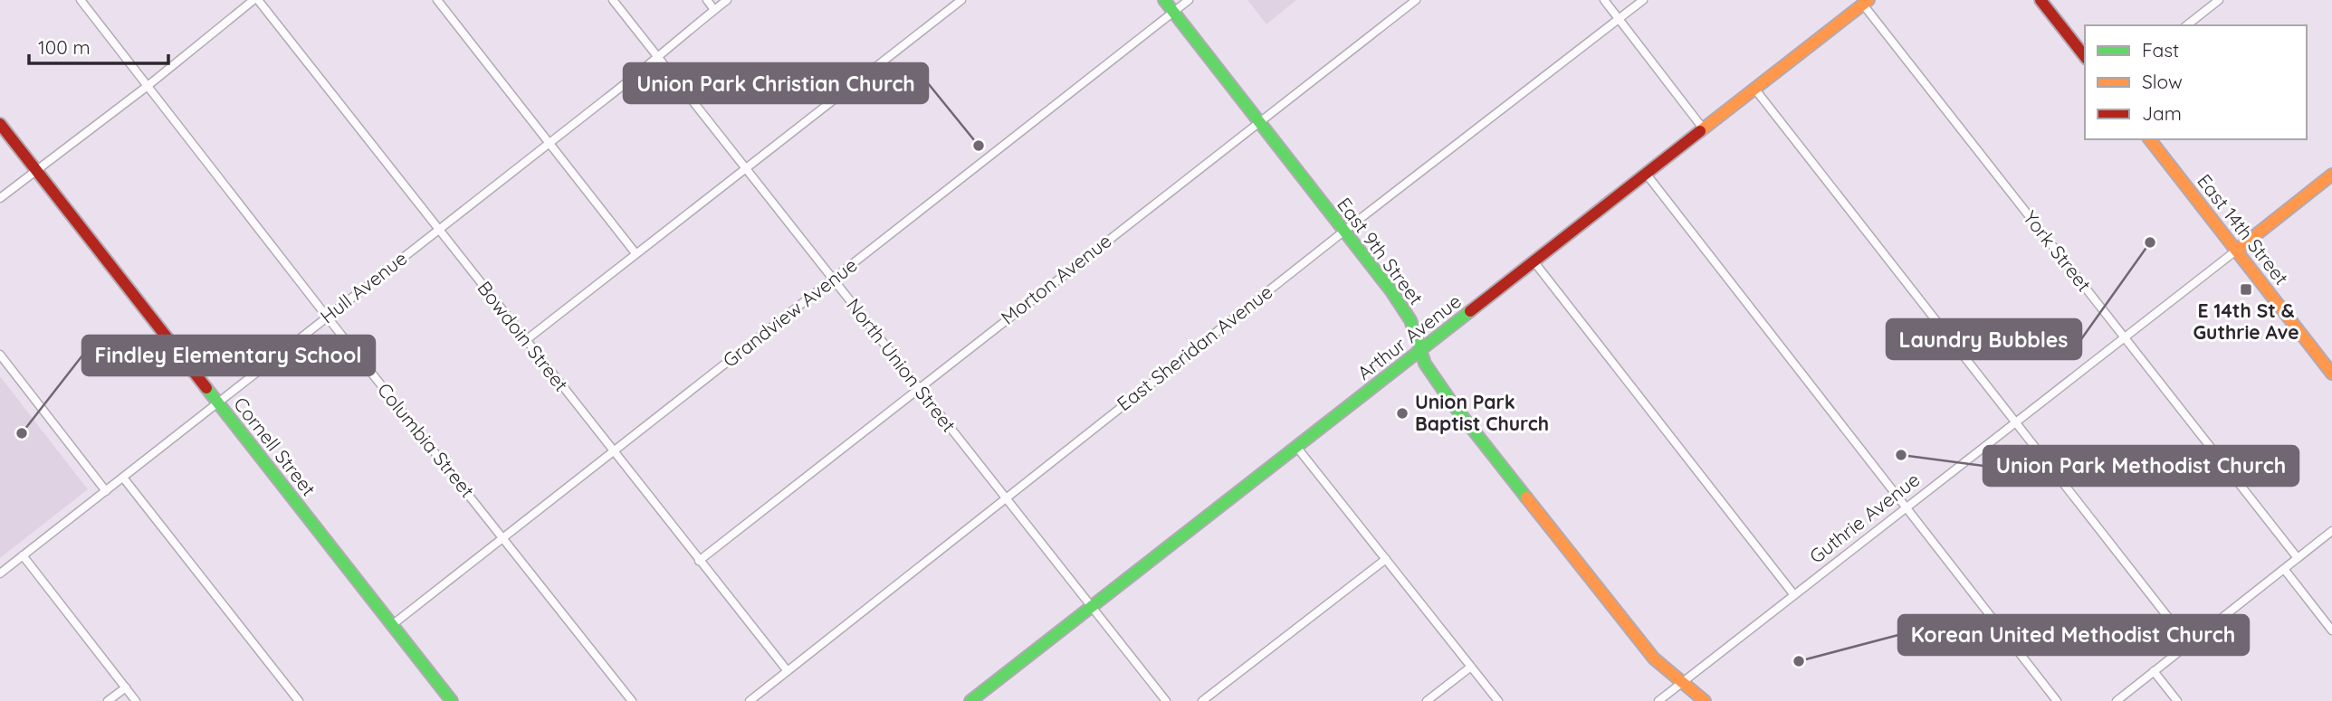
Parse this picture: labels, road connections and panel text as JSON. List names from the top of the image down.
{
  "streets": {
    "street": [
      "East 14th Street",
      "East 9th Street",
      "York Street",
      "Morton Avenue",
      "Hull Avenue",
      "Grandview Avenue",
      "Bowdoin Street",
      "Arthur Avenue",
      "East Sheridan Avenue",
      "North Union Street",
      "Columbia Street",
      "Cornell Street",
      "Guthrie Avenue"
    ]
  },
  "crossings": [
    ["East 14th Street", "Guthrie Avenue"],
    ["East 9th Street", "Morton Avenue"],
    ["East 9th Street", "Grandview Avenue"],
    ["East 9th Street", "Arthur Avenue"],
    ["East 9th Street", "East Sheridan Avenue"],
    ["East 9th Street", "Guthrie Avenue"],
    ["York Street", "Arthur Avenue"],
    ["York Street", "Guthrie Avenue"],
    ["Morton Avenue", "Bowdoin Street"],
    ["Morton Avenue", "North Union Street"],
    ["Hull Avenue", "Bowdoin Street"],
    ["Hull Avenue", "North Union Street"],
    ["Hull Avenue", "Columbia Street"],
    ["Hull Avenue", "Cornell Street"],
    ["Grandview Avenue", "Bowdoin Street"],
    ["Grandview Avenue", "North Union Street"],
    ["Grandview Avenue", "Columbia Street"],
    ["Grandview Avenue", "Cornell Street"],
    ["Bowdoin Street", "East Sheridan Avenue"],
    ["Arthur Avenue", "North Union Street"],
    ["East Sheridan Avenue", "North Union Street"]
  ],
  "places": {
    "other": [
      "Union Park Christian Church",
      "Laundry Bubbles",
      "Union Park Baptist Church",
      "Findley Elementary School",
      "Union Park Methodist Church",
      "Korean United Methodist Church"
    ],
    "transit": ["E 14th St & Guthrie Ave"]
  },
  "legend": ["Fast", "Slow", "Jam"],
  "scale_bar": "100 m"
}
